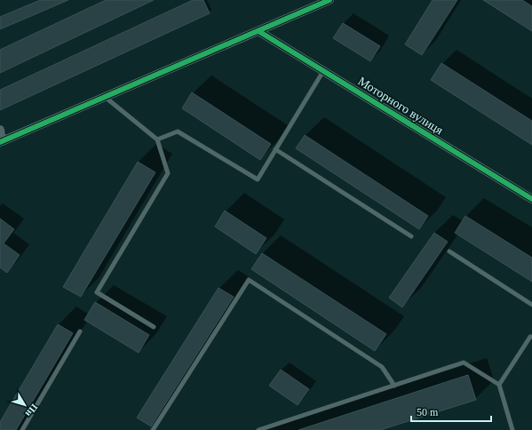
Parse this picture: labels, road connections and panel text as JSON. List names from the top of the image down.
{
  "streets": {
    "street": ["Моторного вулиця"]
  },
  "scale_bar": "50 m",
  "north": "bottom right"
}
